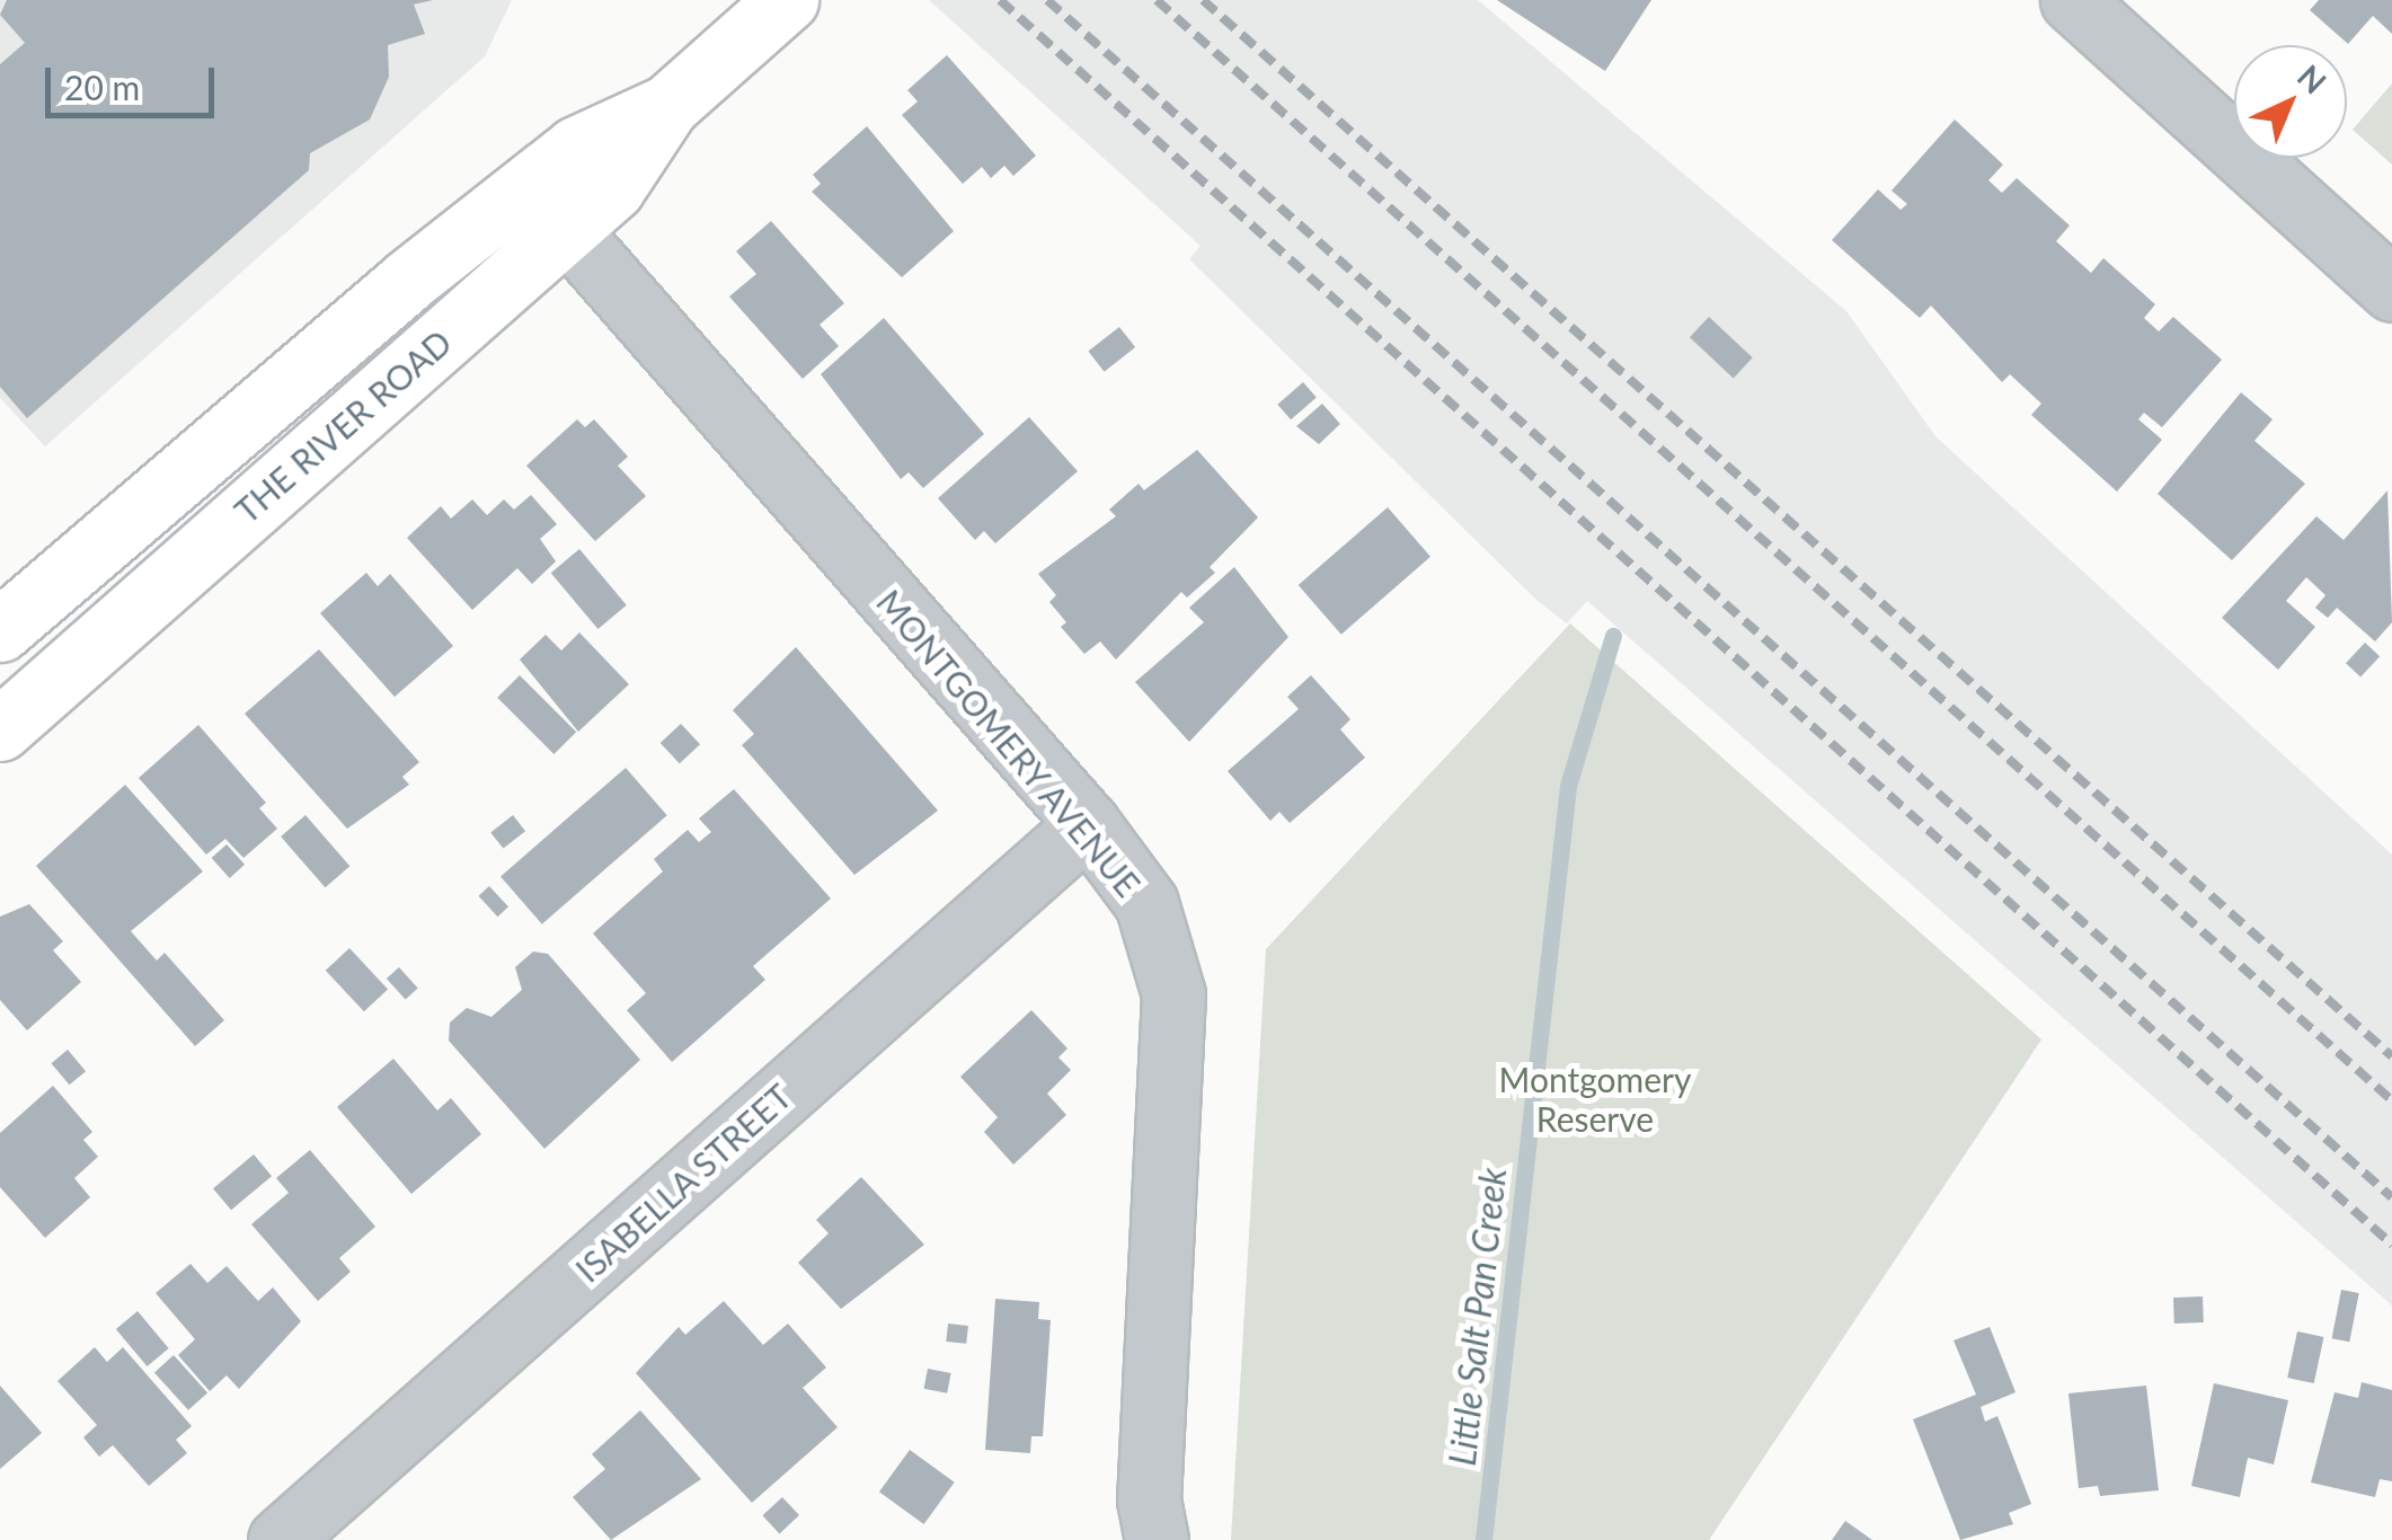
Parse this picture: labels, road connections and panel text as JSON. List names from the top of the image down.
{
  "streets": {
    "main road": ["THE RIVER ROAD"],
    "street": ["MONTGOMERY AVENUE", "ISABELLA STREET"]
  },
  "crossings": [
    ["THE RIVER ROAD", "MONTGOMERY AVENUE"],
    ["MONTGOMERY AVENUE", "ISABELLA STREET"]
  ],
  "water": ["Little Salt Pan Creek"],
  "parks": ["Montgomery Reserve"],
  "scale_bar": "20 m",
  "north": "top right"
}
